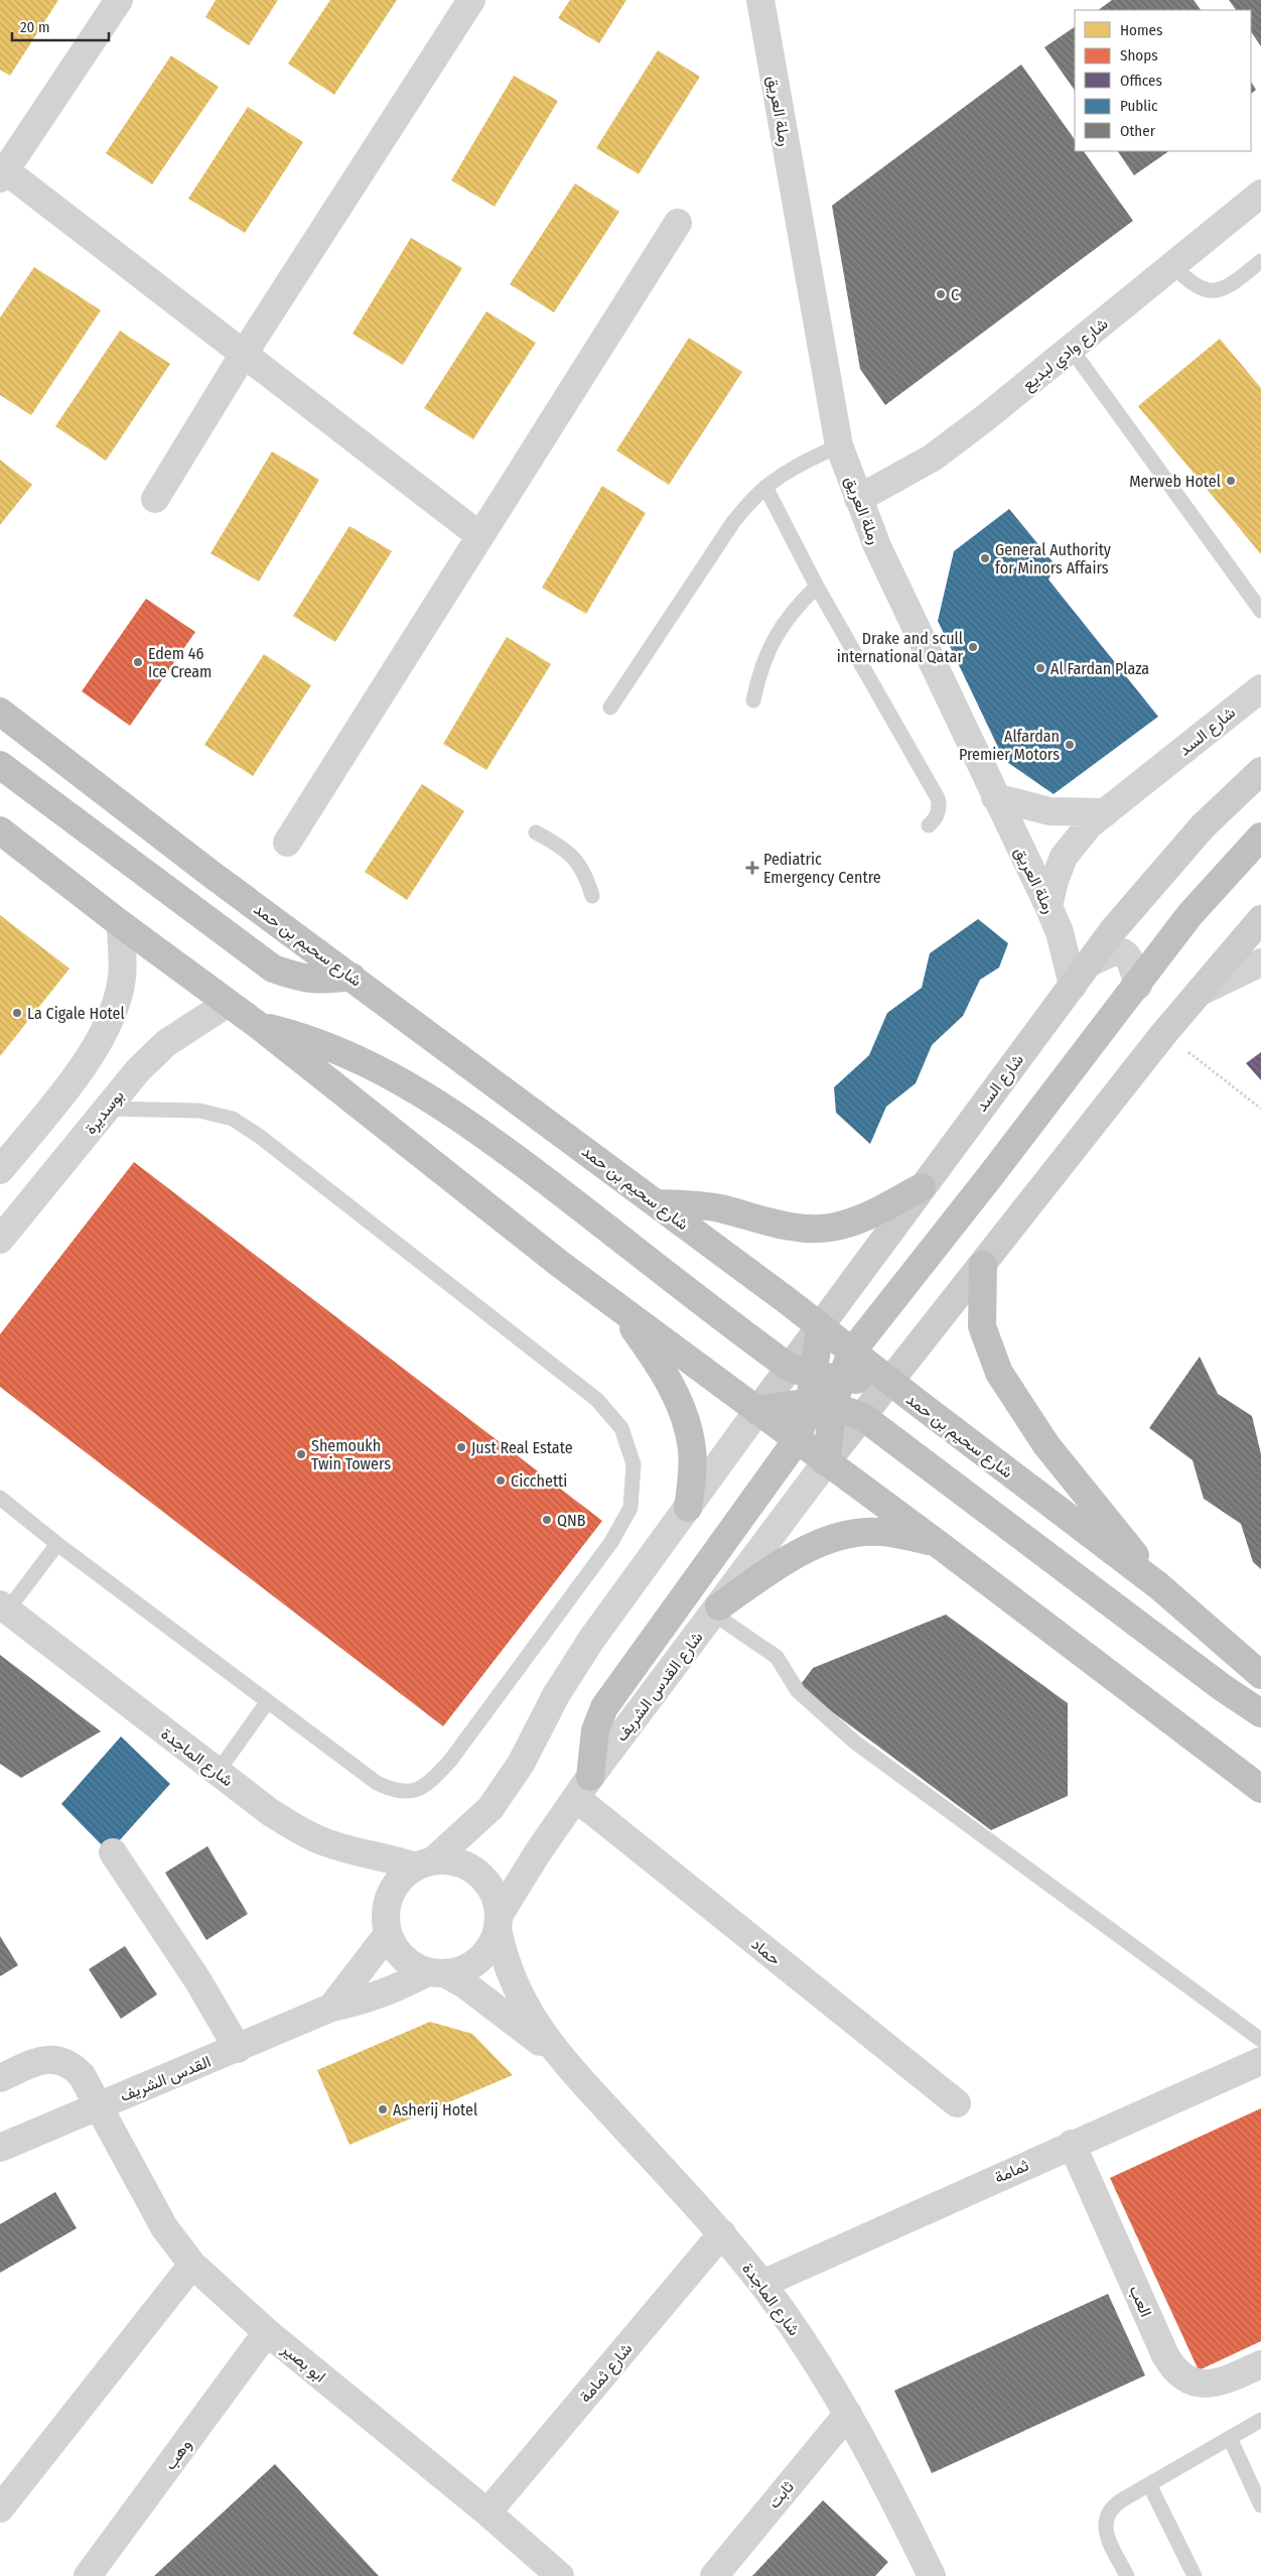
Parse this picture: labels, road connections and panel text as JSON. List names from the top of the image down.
{
  "streets": {
    "highway": ["شارع سحيم بن حمد"],
    "main road": ["شارع السد"],
    "street": [
      "رملة العريق",
      "شارع وادي لبديع",
      "بوسديرة",
      "شارع القدس الشريف",
      "شارع الماجدة",
      "حماد",
      "القدس الشريف",
      "ثمامة",
      "العب",
      "ابو بصير",
      "شارع ثمامة",
      "وهب",
      "ثابت"
    ]
  },
  "crossings": [
    ["رملة العريق", "شارع وادي لبديع"],
    ["رملة العريق", "شارع السد"],
    ["شارع السد", "شارع سحيم بن حمد"],
    ["شارع القدس الشريف", "شارع الماجدة"],
    ["شارع القدس الشريف", "حماد"],
    ["شارع القدس الشريف", "القدس الشريف"],
    ["شارع الماجدة", "القدس الشريف"],
    ["شارع الماجدة", "ثمامة"],
    ["شارع الماجدة", "شارع ثمامة"],
    ["شارع الماجدة", "ثابت"],
    ["القدس الشريف", "ابو بصير"],
    ["ثمامة", "العب"],
    ["ابو بصير", "شارع ثمامة"],
    ["ابو بصير", "وهب"]
  ],
  "places": {
    "other": [
      "C",
      "Merweb Hotel",
      "General Authority for Minors Affairs",
      "Drake and scull international Qatar",
      "Edem 46 Ice Cream",
      "Al Fardan Plaza",
      "Alfardan Premier Motors",
      "La Cigale Hotel",
      "Just Real Estate",
      "Shemoukh Twin Towers",
      "Cicchetti",
      "QNB",
      "Asherij Hotel"
    ],
    "health": ["Pediatric Emergency Centre"]
  },
  "legend": [
    "Homes",
    "Shops",
    "Offices",
    "Public",
    "Other"
  ],
  "scale_bar": "20 m"
}
